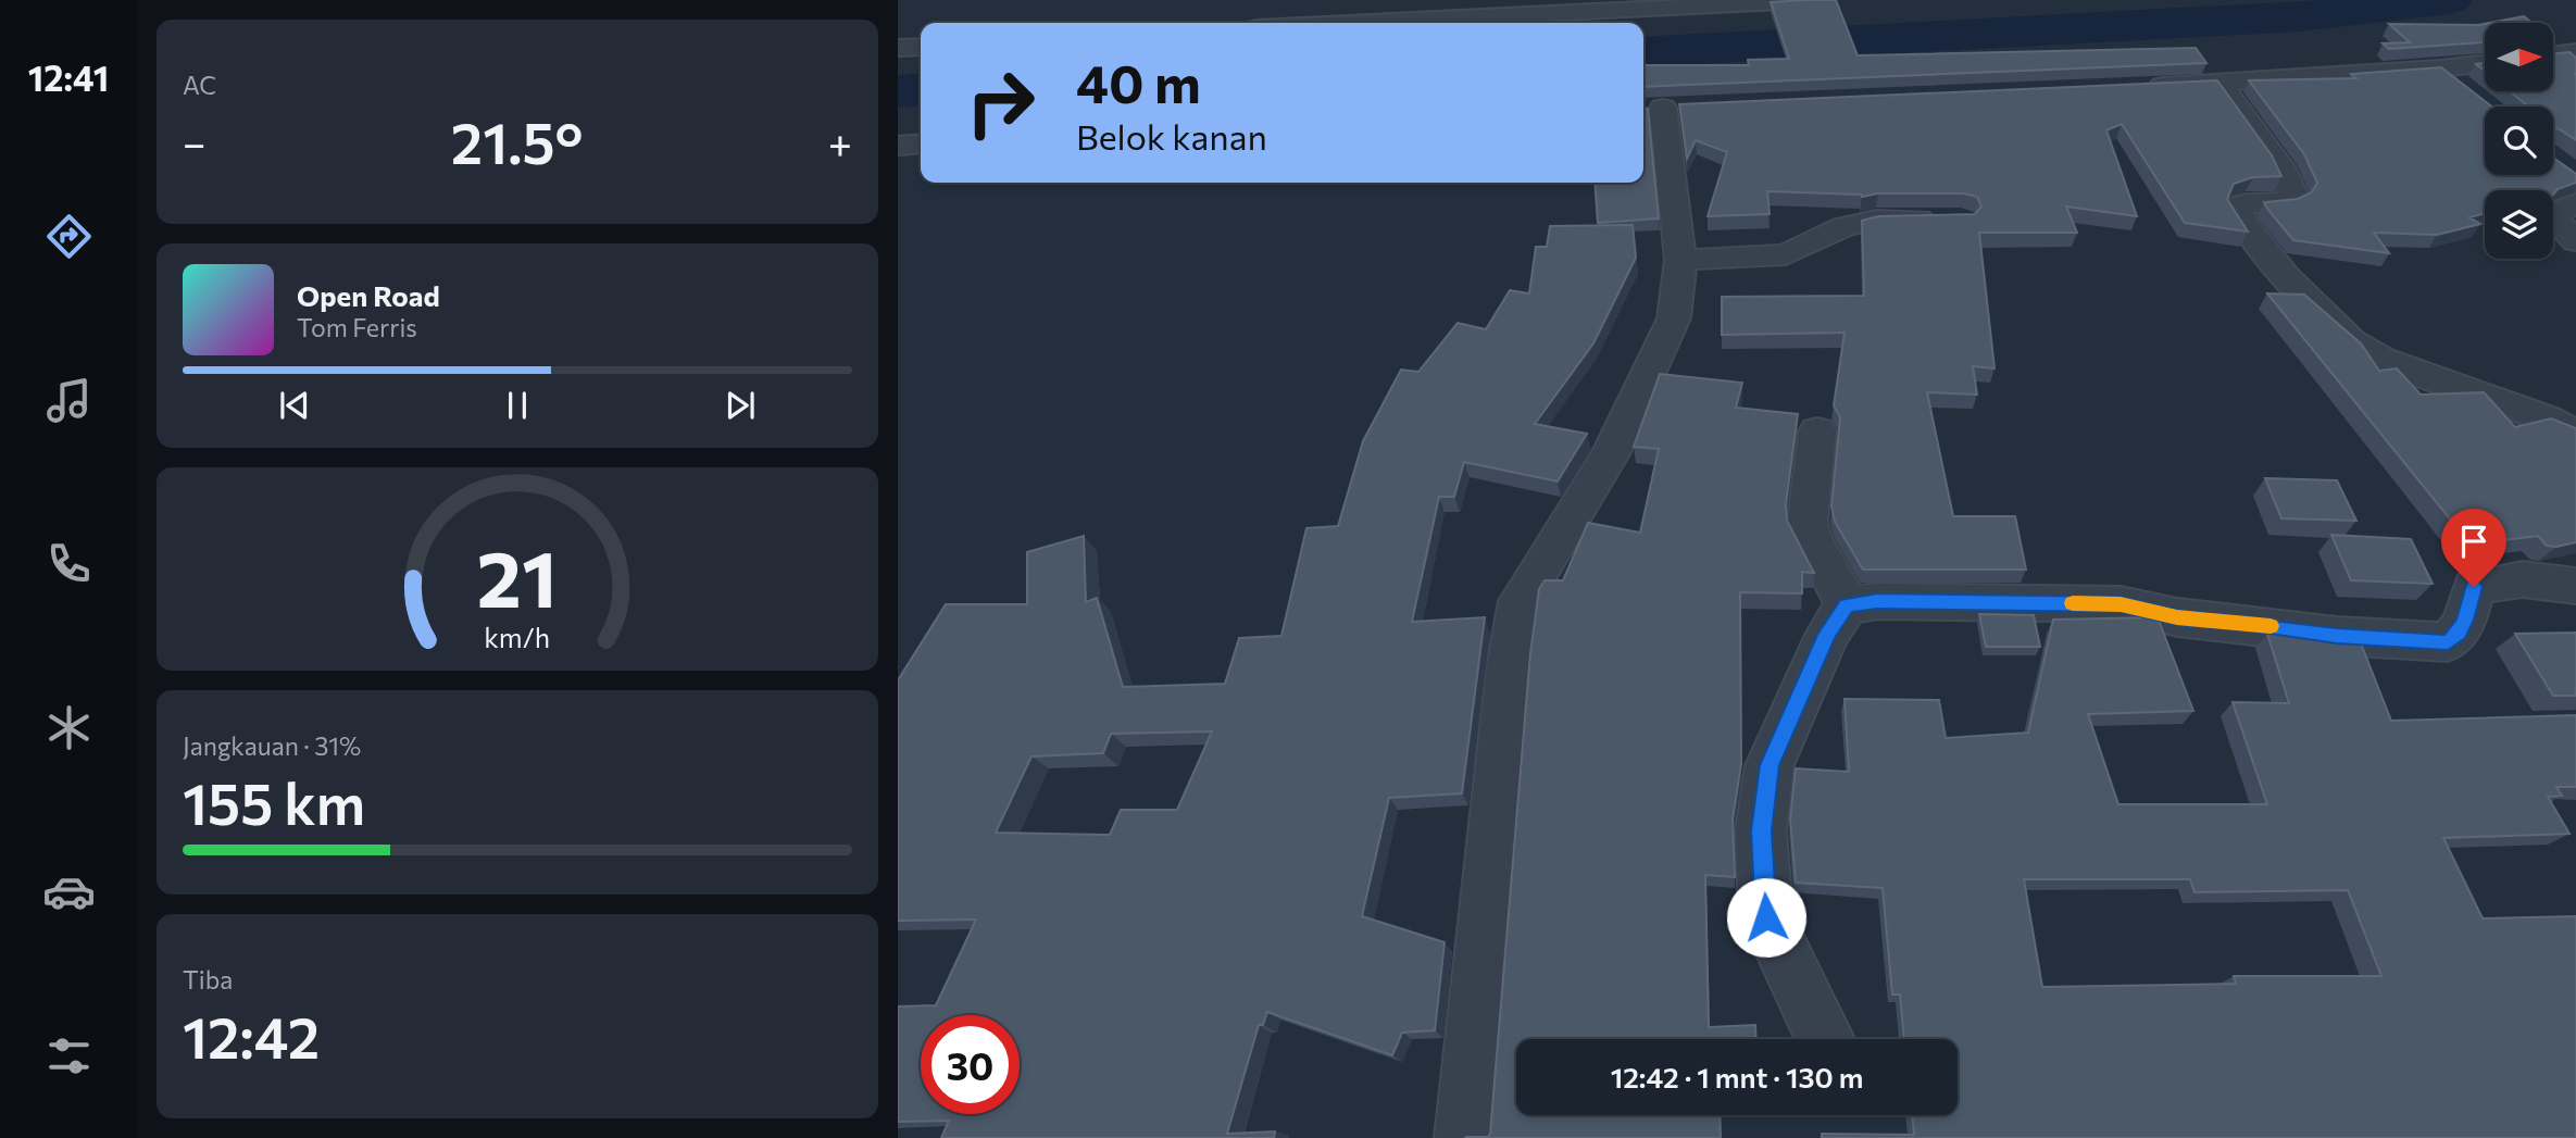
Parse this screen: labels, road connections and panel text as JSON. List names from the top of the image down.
{
  "north": "right",
  "page": {
    "tabs": "12:41",
    "tile": [
      "AC",
      ["Jangkauan · 31%", "155 km"],
      ["Tiba", "12:42"]
    ],
    "turn": ["40 m", "Belok kanan"],
    "heat": ["−", "21.5°", "+"],
    "song": ["Open Road", "Tom Ferris"],
    "limit": "30",
    "trip": "12:42 · 1 mnt · 130 m",
    "gauge": ["21", "km/h"]
  }
}
